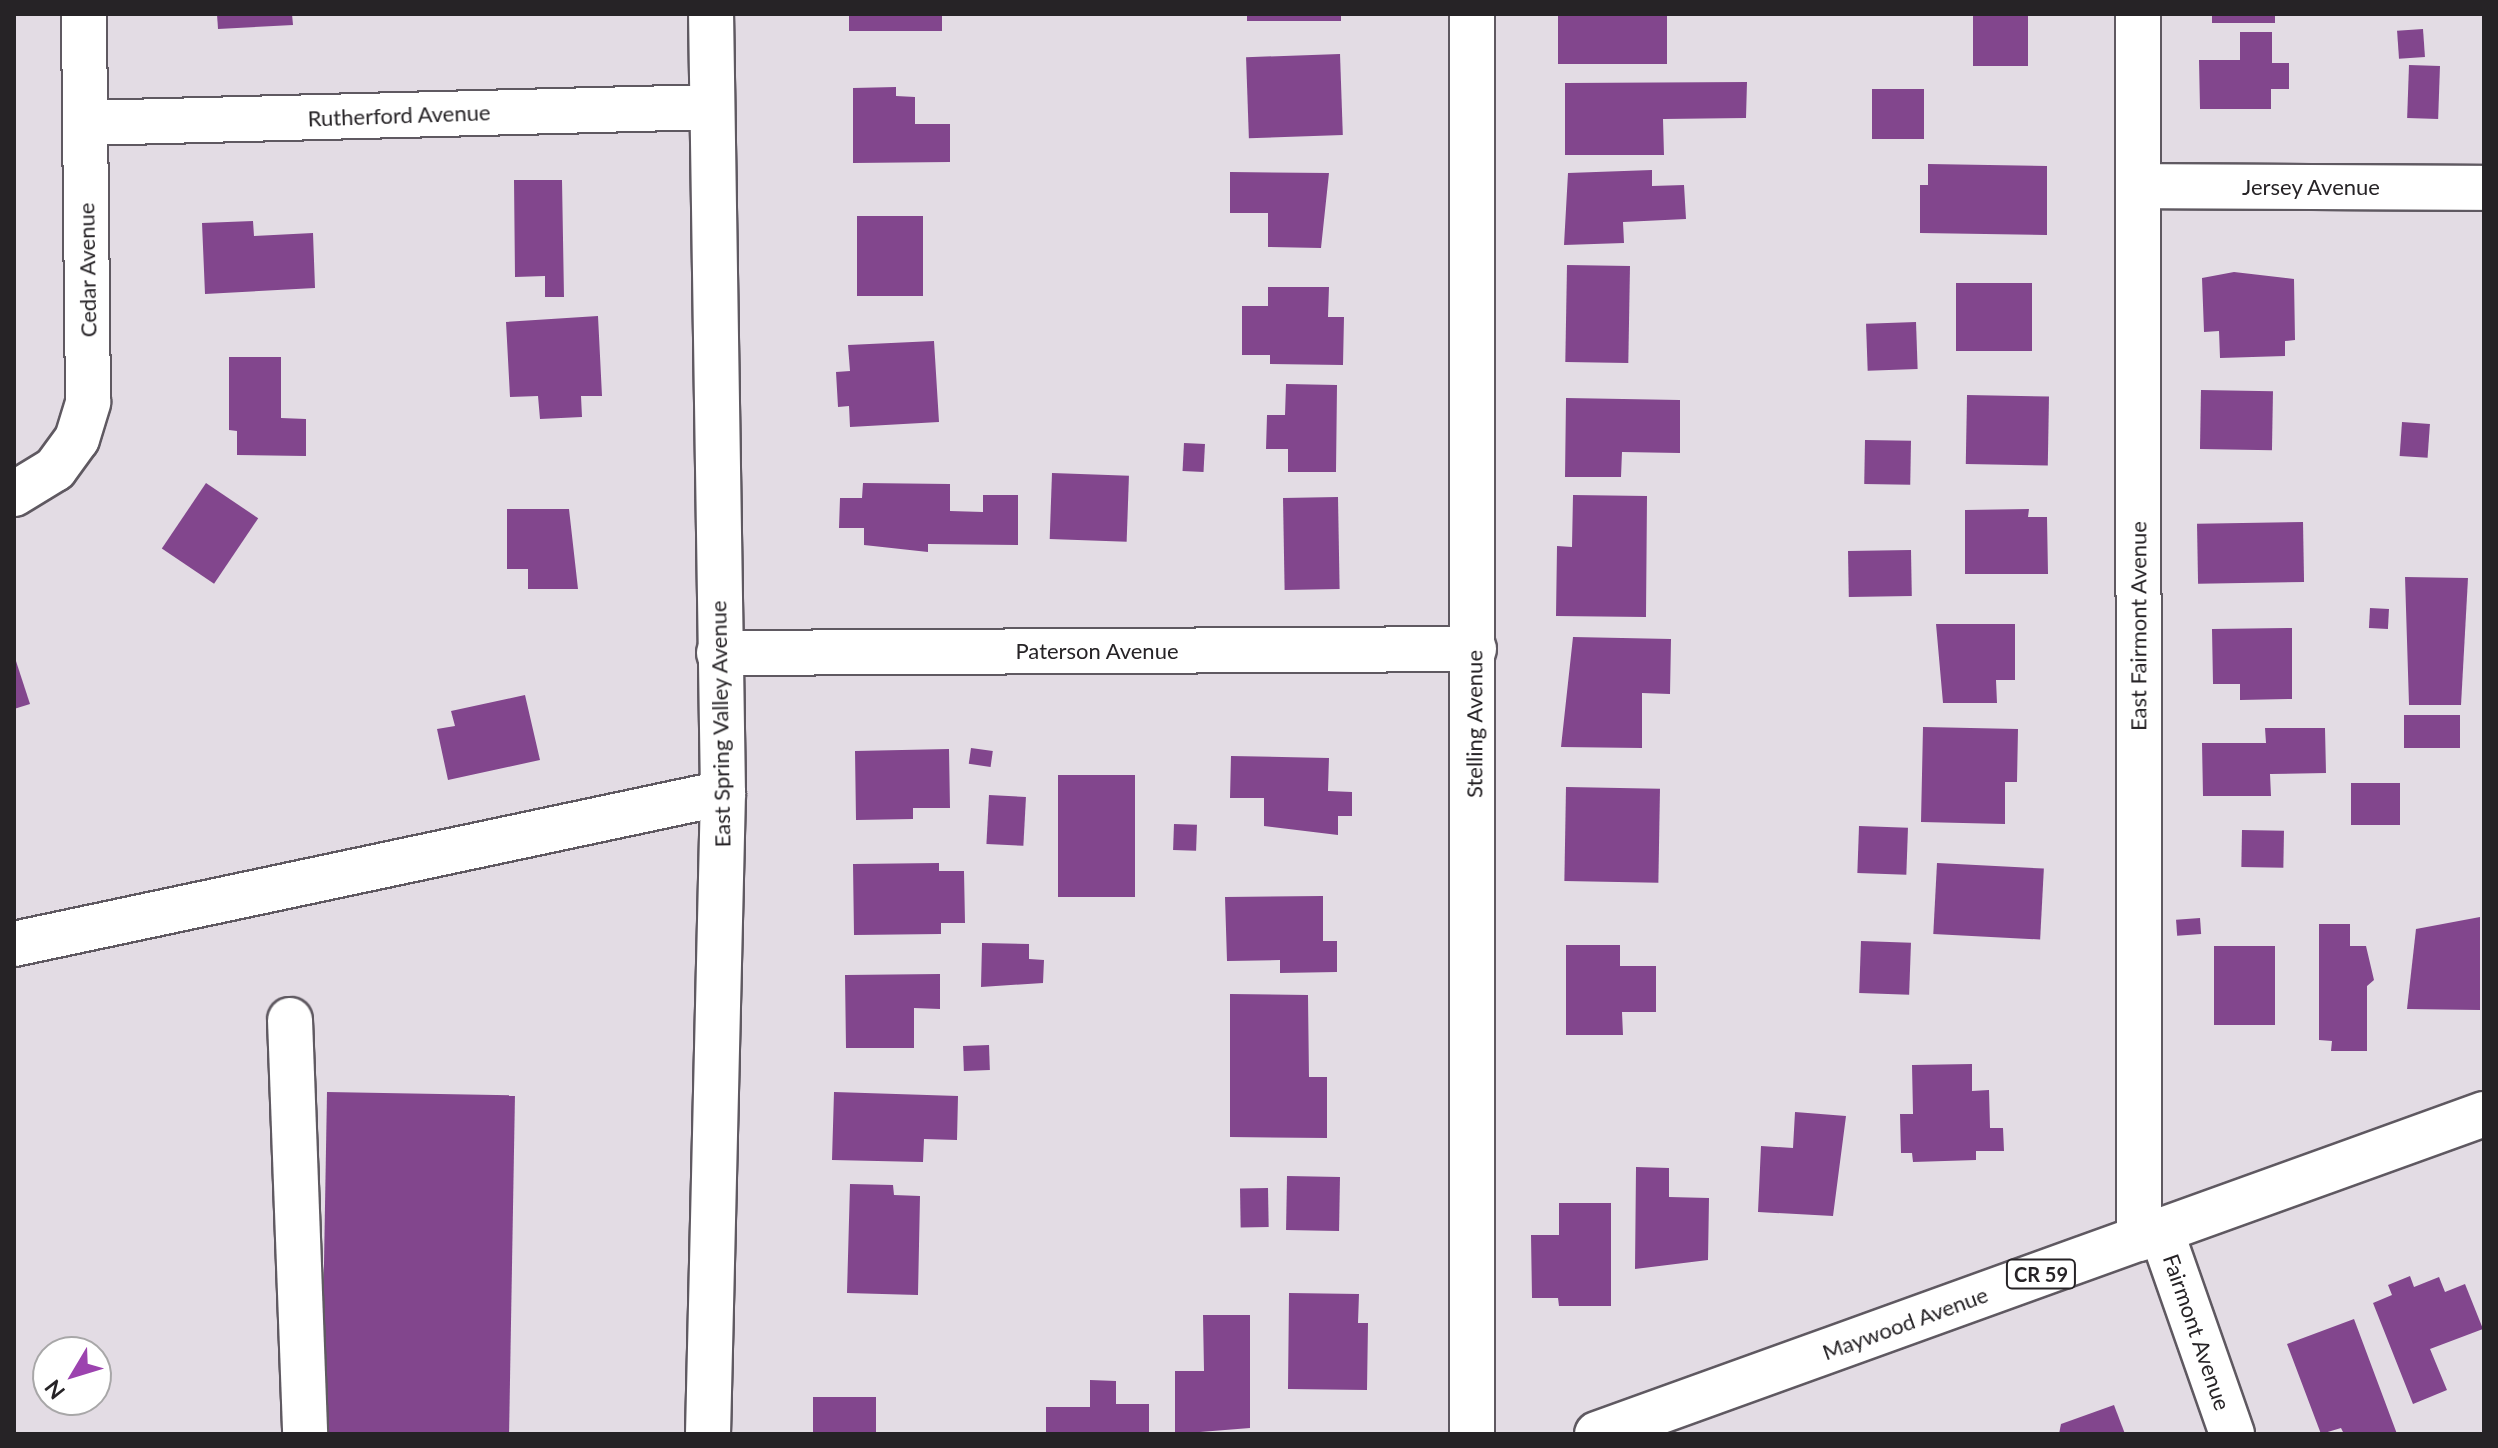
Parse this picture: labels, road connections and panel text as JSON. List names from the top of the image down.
{
  "streets": {
    "street": [
      "Rutherford Avenue",
      "Jersey Avenue",
      "Cedar Avenue",
      "East Fairmont Avenue",
      "Paterson Avenue",
      "East Spring Valley Avenue",
      "Stelling Avenue",
      "CR 59",
      "Maywood Avenue",
      "Fairmont Avenue"
    ]
  },
  "crossings": [
    ["Rutherford Avenue", "Cedar Avenue"],
    ["Rutherford Avenue", "East Spring Valley Avenue"],
    ["Jersey Avenue", "East Fairmont Avenue"],
    ["East Fairmont Avenue", "Maywood Avenue"],
    ["East Fairmont Avenue", "Fairmont Avenue"],
    ["Paterson Avenue", "East Spring Valley Avenue"],
    ["Paterson Avenue", "Stelling Avenue"],
    ["Maywood Avenue", "Fairmont Avenue"]
  ],
  "north": "bottom left"
}
